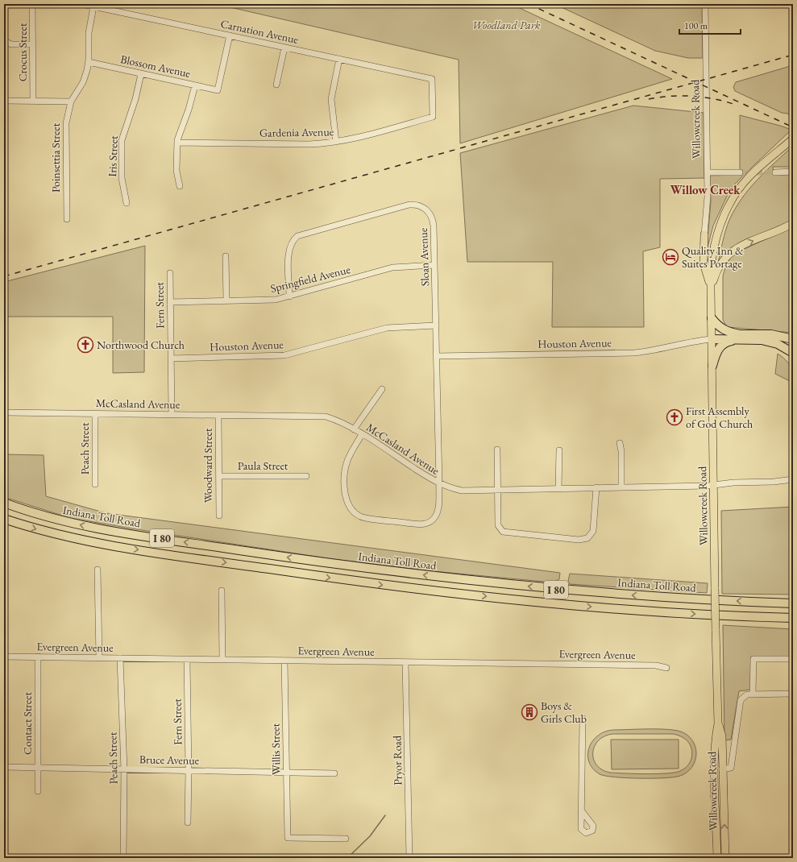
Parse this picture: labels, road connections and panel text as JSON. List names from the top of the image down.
{
  "streets": {
    "highway": ["Indiana Toll Road", "I 80"],
    "main road": ["Willowcreek Road"],
    "street": [
      "Carnation Avenue",
      "Crocus Street",
      "Blossom Avenue",
      "Gardenia Avenue",
      "Iris Street",
      "Poinsettia Street",
      "Sloan Avenue",
      "Springfield Avenue",
      "Fern Street",
      "Houston Avenue",
      "McCasland Avenue",
      "Peach Street",
      "Woodward Street",
      "Paula Street",
      "Evergreen Avenue",
      "Contact Street",
      "Willis Street",
      "Bruce Avenue",
      "Pryor Road"
    ]
  },
  "crossings": [
    ["Carnation Avenue", "Blossom Avenue"],
    ["Carnation Avenue", "Gardenia Avenue"],
    ["Carnation Avenue", "Poinsettia Street"],
    ["Blossom Avenue", "Iris Street"],
    ["Blossom Avenue", "Poinsettia Street"],
    ["Willowcreek Road", "Houston Avenue"],
    ["Willowcreek Road", "McCasland Avenue"],
    ["Sloan Avenue", "Springfield Avenue"],
    ["Sloan Avenue", "Houston Avenue"],
    ["Sloan Avenue", "McCasland Avenue"],
    ["Springfield Avenue", "Fern Street"],
    ["Fern Street", "Houston Avenue"],
    ["Fern Street", "McCasland Avenue"],
    ["Fern Street", "Evergreen Avenue"],
    ["Fern Street", "Bruce Avenue"],
    ["McCasland Avenue", "Peach Street"],
    ["McCasland Avenue", "Woodward Street"],
    ["Peach Street", "Evergreen Avenue"],
    ["Peach Street", "Bruce Avenue"],
    ["Woodward Street", "Paula Street"],
    ["Evergreen Avenue", "Contact Street"],
    ["Evergreen Avenue", "Willis Street"],
    ["Evergreen Avenue", "Pryor Road"],
    ["Contact Street", "Bruce Avenue"],
    ["Willis Street", "Bruce Avenue"]
  ],
  "districts": ["Willow Creek"],
  "parks": ["Woodland Park"],
  "places": {
    "hotel": ["Quality Inn & Suites Portage"],
    "church": ["Northwood Church", "First Assembly of God Church"],
    "building": ["Boys & Girls Club"]
  },
  "scale_bar": "100 m"
}
